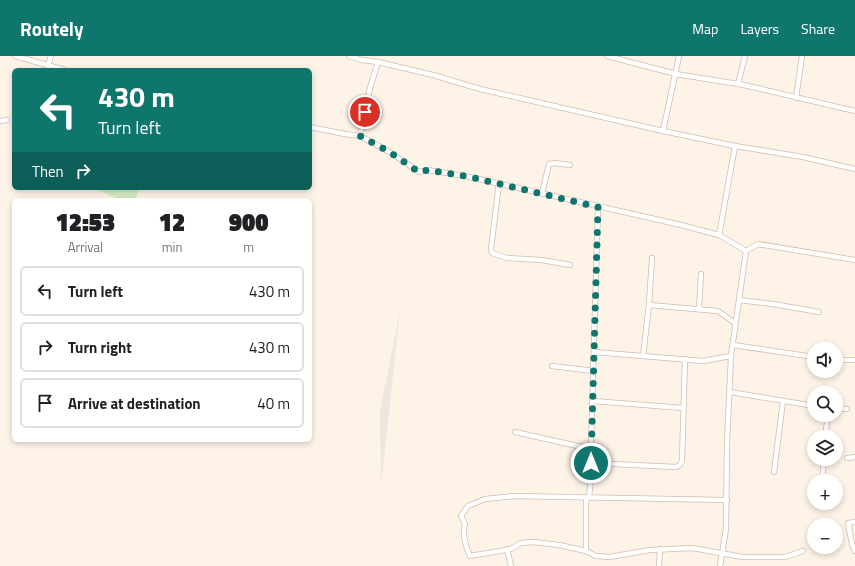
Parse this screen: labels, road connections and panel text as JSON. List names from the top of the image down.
{
  "page": {
    "header": "Routely",
    "nav": ["Map", "Layers", "Share"],
    "turn": ["430 m", "Turn left"],
    "then": "Then",
    "eta": [
      "12:53",
      "Arrival",
      "12",
      "min",
      "900",
      "m"
    ],
    "list": [
      {
        "name": "Turn left",
        "value": "430 m"
      },
      {
        "name": "Turn right",
        "value": "430 m"
      },
      {
        "name": "Arrive at destination",
        "value": "40 m"
      }
    ],
    "map_buttons": ["+", "−"]
  }
}
